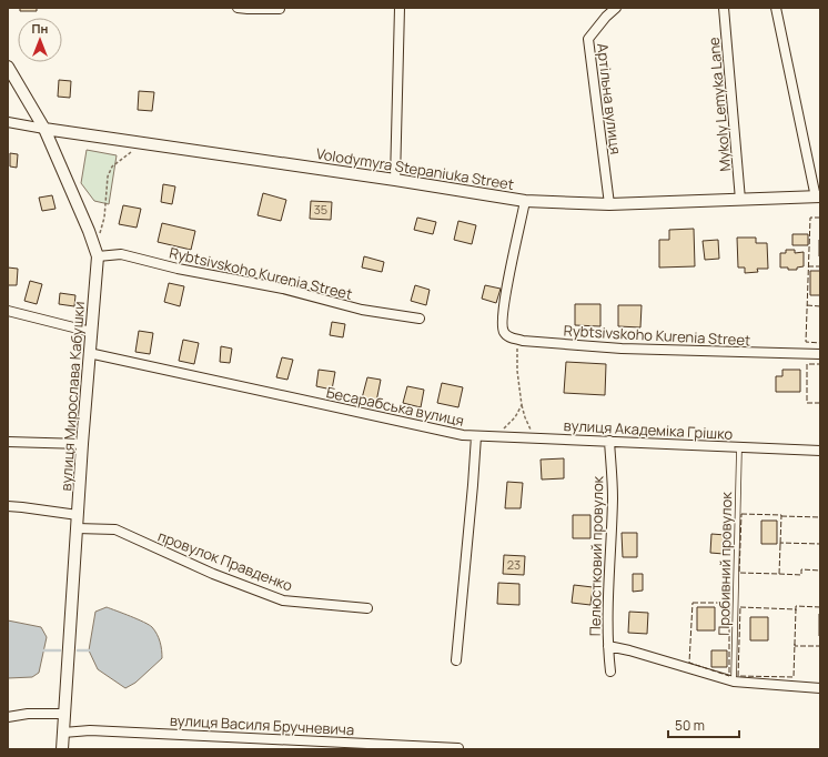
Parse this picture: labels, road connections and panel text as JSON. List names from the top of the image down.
{
  "streets": {
    "street": [
      "Артільна вулиця",
      "Mykoly Lemyka Lane",
      "Volodymyra Stepaniuka Street",
      "Rybtsivskoho Kurenia Street",
      "вулиця Мирослава Кабушки",
      "Бесарабська вулиця",
      "вулиця Академіка Грішко",
      "Пелюстковий провулок",
      "провулок Правденко",
      "вулиця Василя Бручневича"
    ],
    "lane": ["Пробивний провулок"]
  },
  "crossings": [
    ["Артільна вулиця", "Volodymyra Stepaniuka Street"],
    ["Mykoly Lemyka Lane", "Volodymyra Stepaniuka Street"],
    ["Volodymyra Stepaniuka Street", "вулиця Мирослава Кабушки"],
    ["Rybtsivskoho Kurenia Street", "вулиця Мирослава Кабушки"],
    ["вулиця Мирослава Кабушки", "Бесарабська вулиця"],
    ["вулиця Мирослава Кабушки", "провулок Правденко"],
    ["вулиця Мирослава Кабушки", "вулиця Василя Бручневича"],
    ["Бесарабська вулиця", "вулиця Академіка Грішко"],
    ["вулиця Академіка Грішко", "Пелюстковий провулок"],
    ["вулиця Академіка Грішко", "Пробивний провулок"]
  ],
  "house_numbers": ["35", "23"],
  "scale_bar": "50 m",
  "north": "top"
}
